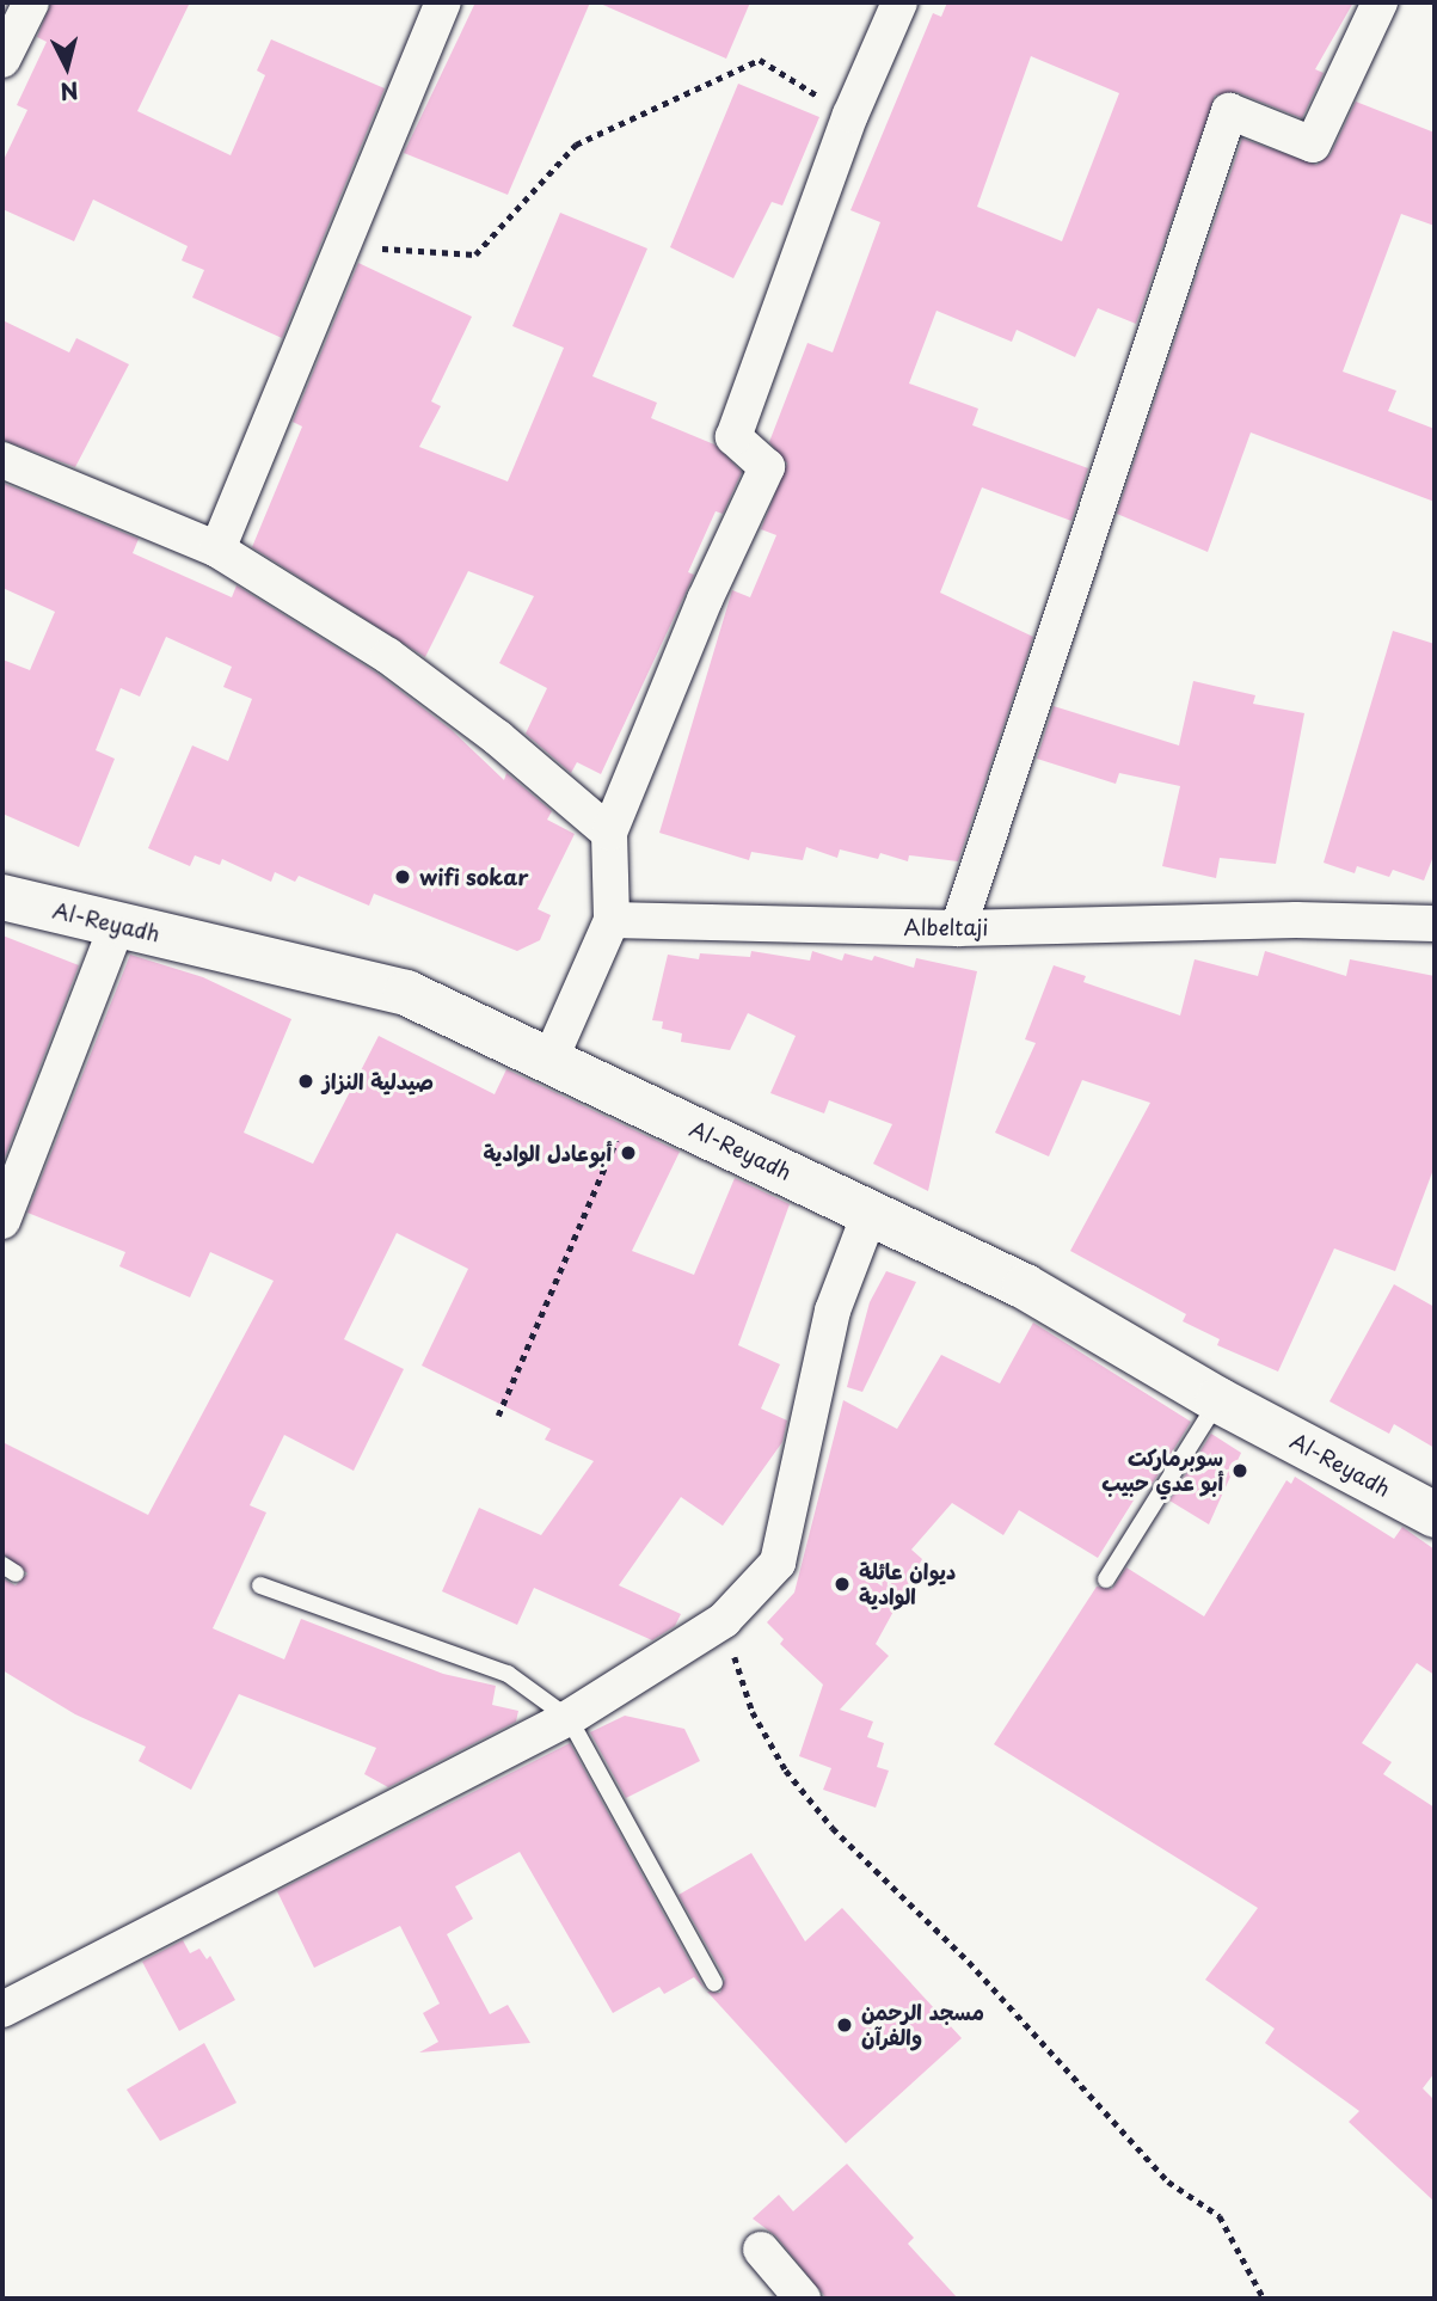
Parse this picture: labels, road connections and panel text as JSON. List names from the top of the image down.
{
  "streets": {
    "street": ["Al-Reyadh", "Albeltaji"]
  },
  "places": [
    "wifi sokar",
    "صيدلية النزاز",
    "أبوعادل الوادية",
    "سوبرماركت أبو عدي حبيب",
    "ديوان عائلة الوادية",
    "مسجد الرحمن والفرآن"
  ],
  "north": "bottom"
}
